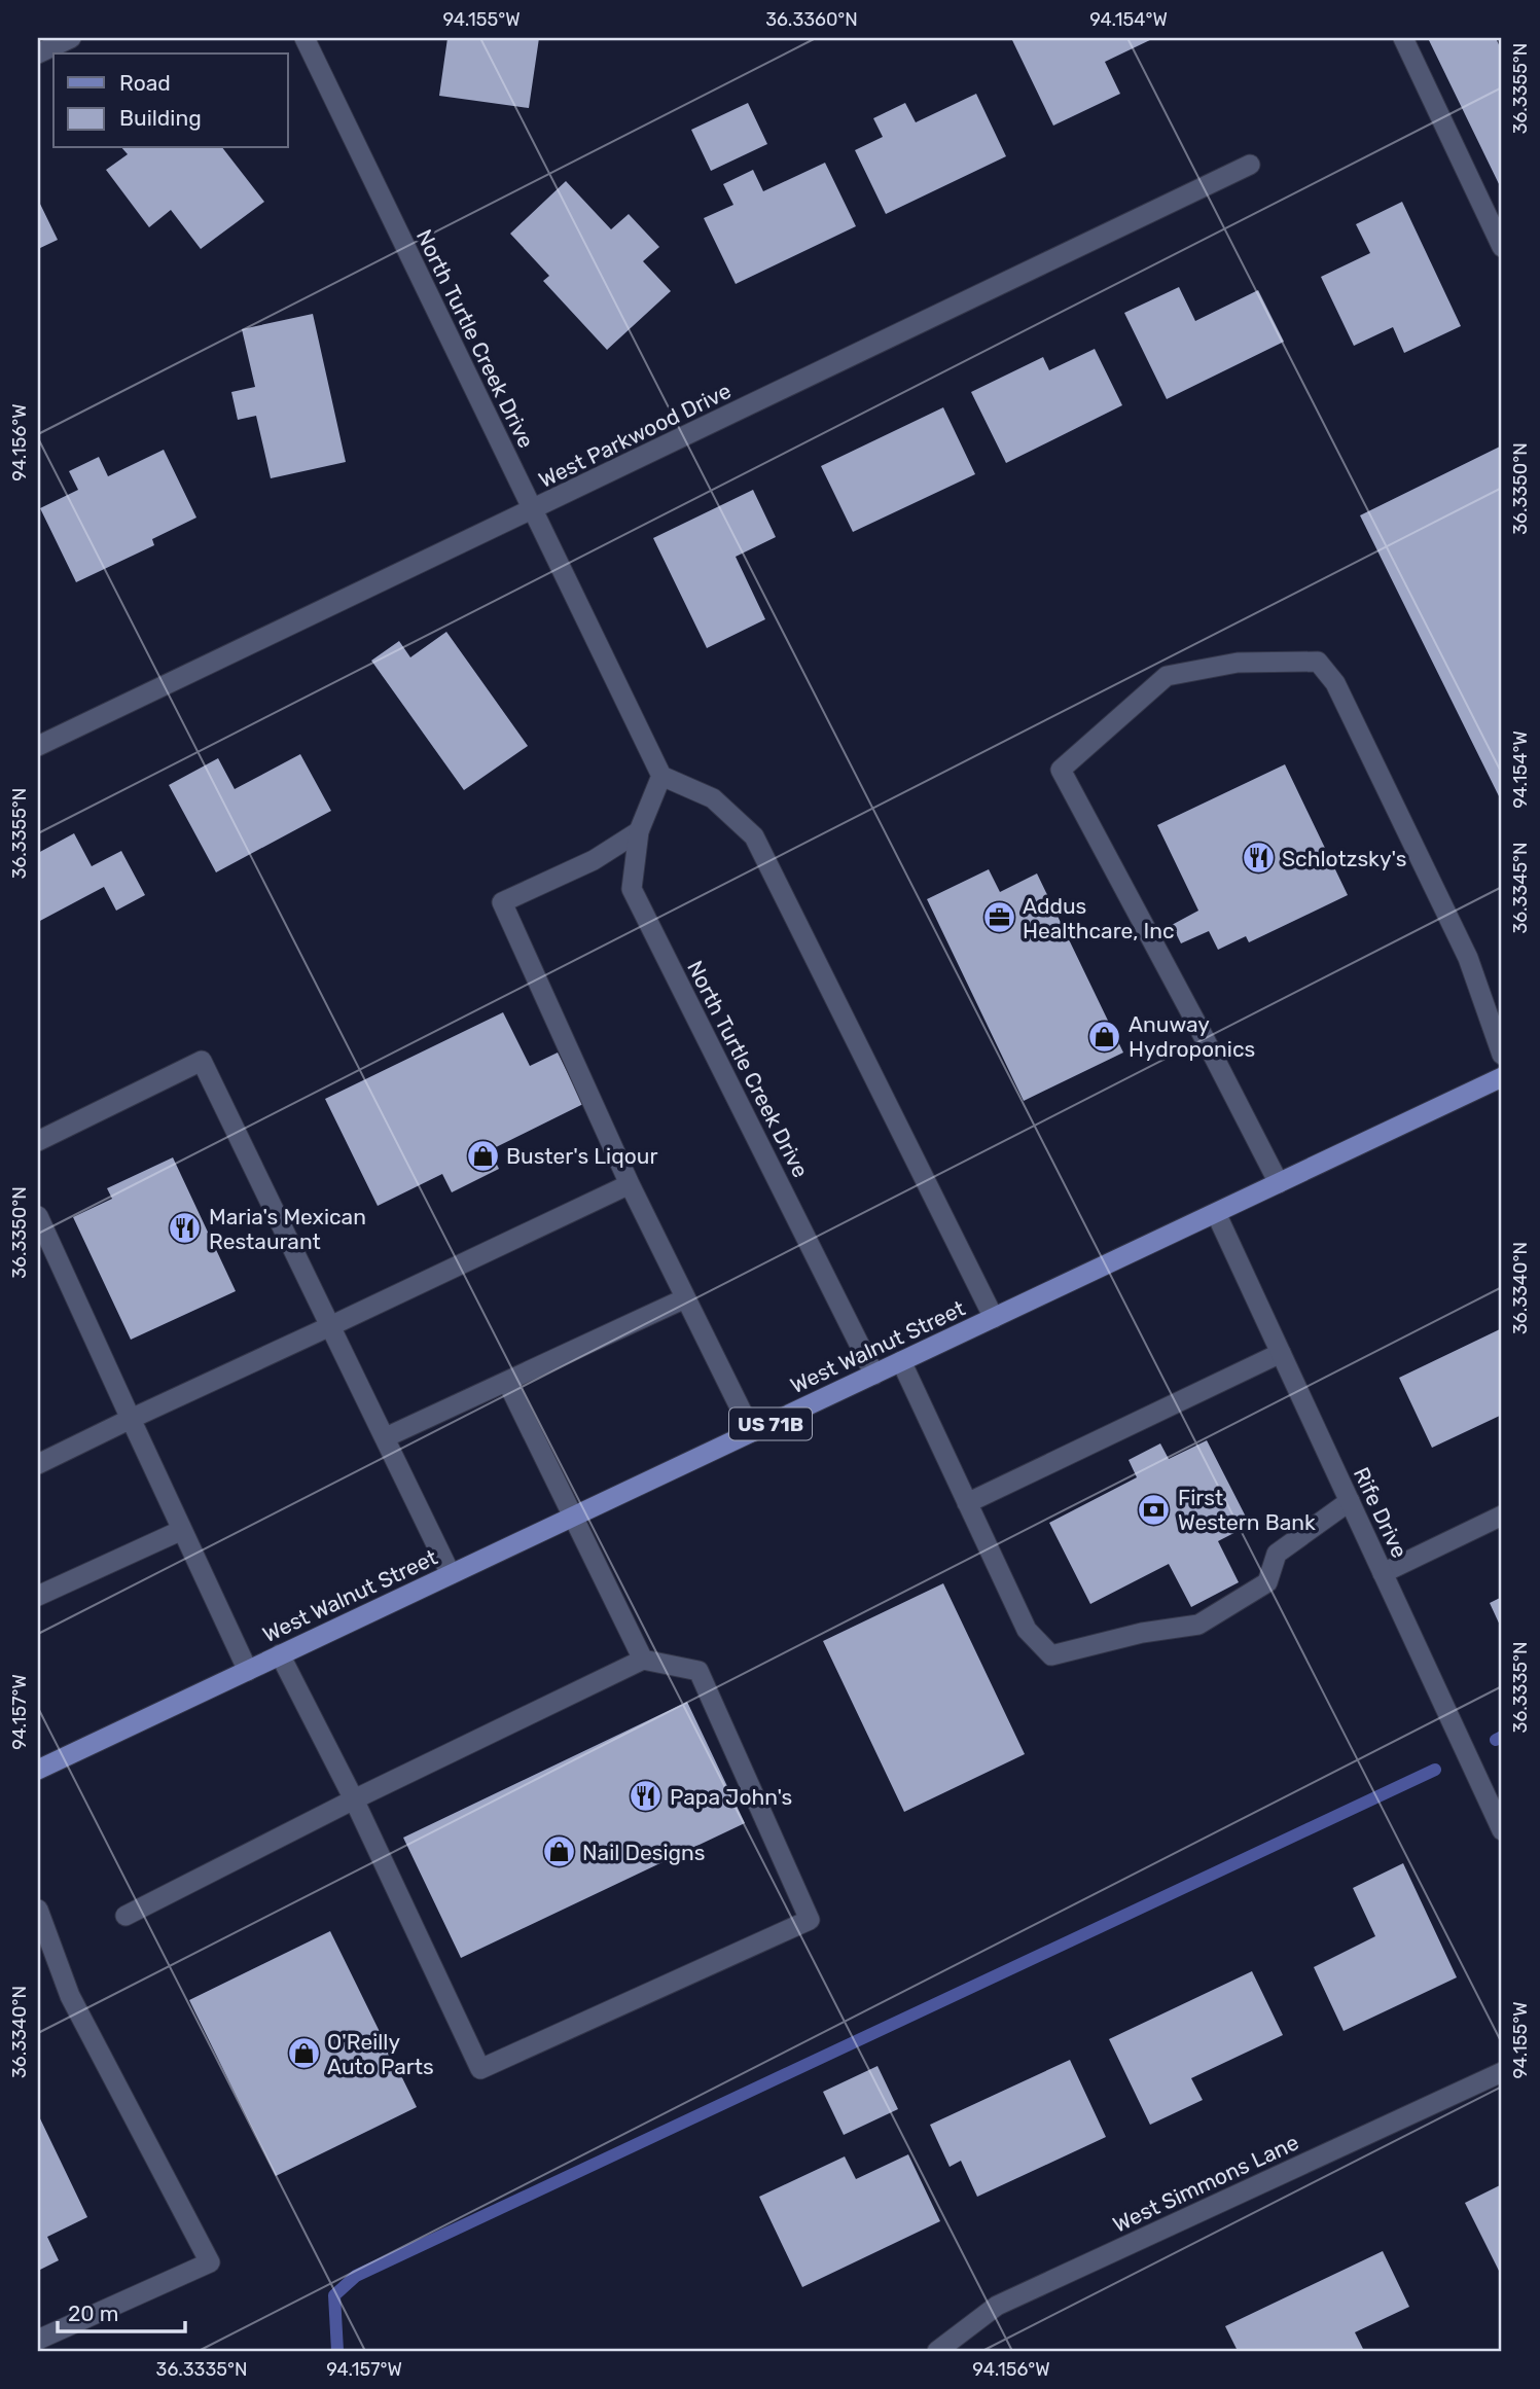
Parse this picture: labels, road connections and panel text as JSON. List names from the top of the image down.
{
  "streets": {
    "main road": ["West Walnut Street", "US 71B"],
    "street": [
      "North Turtle Creek Drive",
      "West Parkwood Drive",
      "Rife Drive",
      "West Simmons Lane"
    ]
  },
  "crossings": [
    ["North Turtle Creek Drive", "West Parkwood Drive"],
    ["North Turtle Creek Drive", "West Walnut Street"],
    ["West Walnut Street", "Rife Drive"]
  ],
  "places": {
    "restaurant": ["Schlotzsky's", "Maria's Mexican Restaurant", "Papa John's"],
    "office": ["Addus Healthcare, Inc"],
    "shop": [
      "Anuway Hydroponics",
      "Buster's Liqour",
      "Nail Designs",
      "O'Reilly Auto Parts"
    ],
    "bank": ["First Western Bank"]
  },
  "legend": ["Road", "Building"],
  "scale_bar": "20 m",
  "coordinates": [
    "94.155°W",
    "36.3360°N",
    "94.154°W",
    "36.3355°N",
    "94.156°W",
    "36.3350°N",
    "36.3345°N",
    "36.3340°N",
    "36.3335°N",
    "94.157°W"
  ]
}
